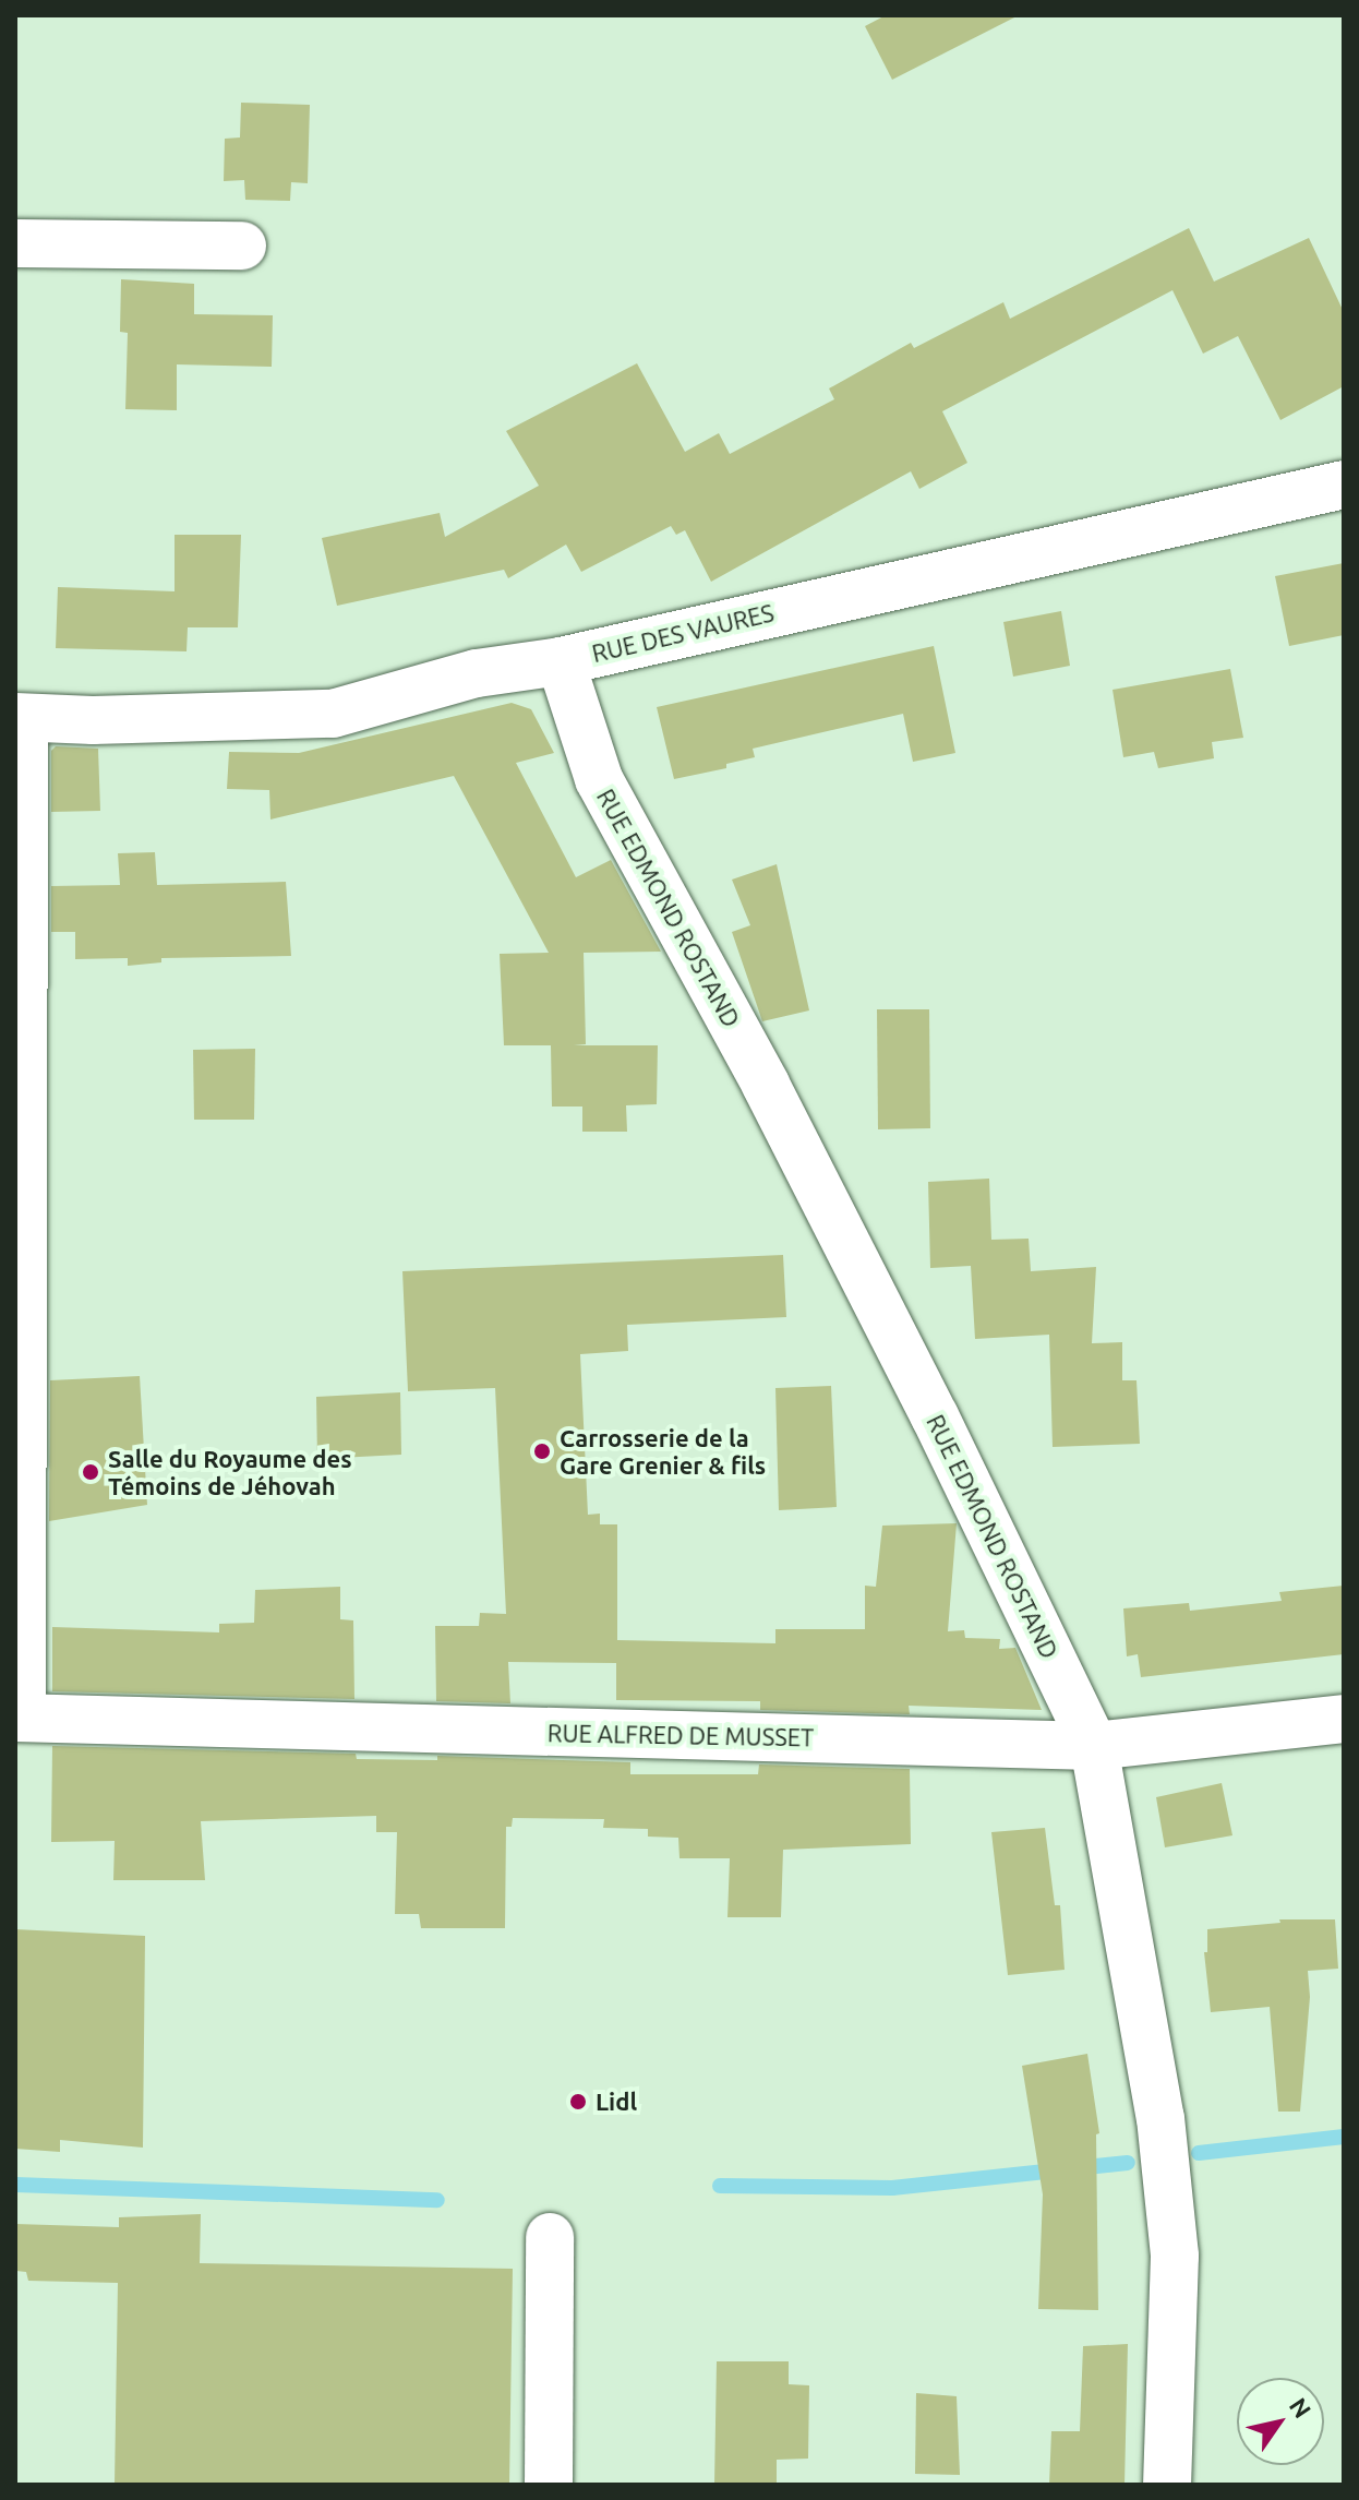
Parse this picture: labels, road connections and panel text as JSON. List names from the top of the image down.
{
  "streets": {
    "street": ["RUE DES VAURES", "RUE EDMOND ROSTAND", "RUE ALFRED DE MUSSET"]
  },
  "crossings": [
    ["RUE DES VAURES", "RUE EDMOND ROSTAND"],
    ["RUE EDMOND ROSTAND", "RUE ALFRED DE MUSSET"]
  ],
  "places": ["Carrosserie de la Gare Grenier & fils", "Salle du Royaume des Témoins de Jéhovah", "Lidl"],
  "north": "top right"
}
